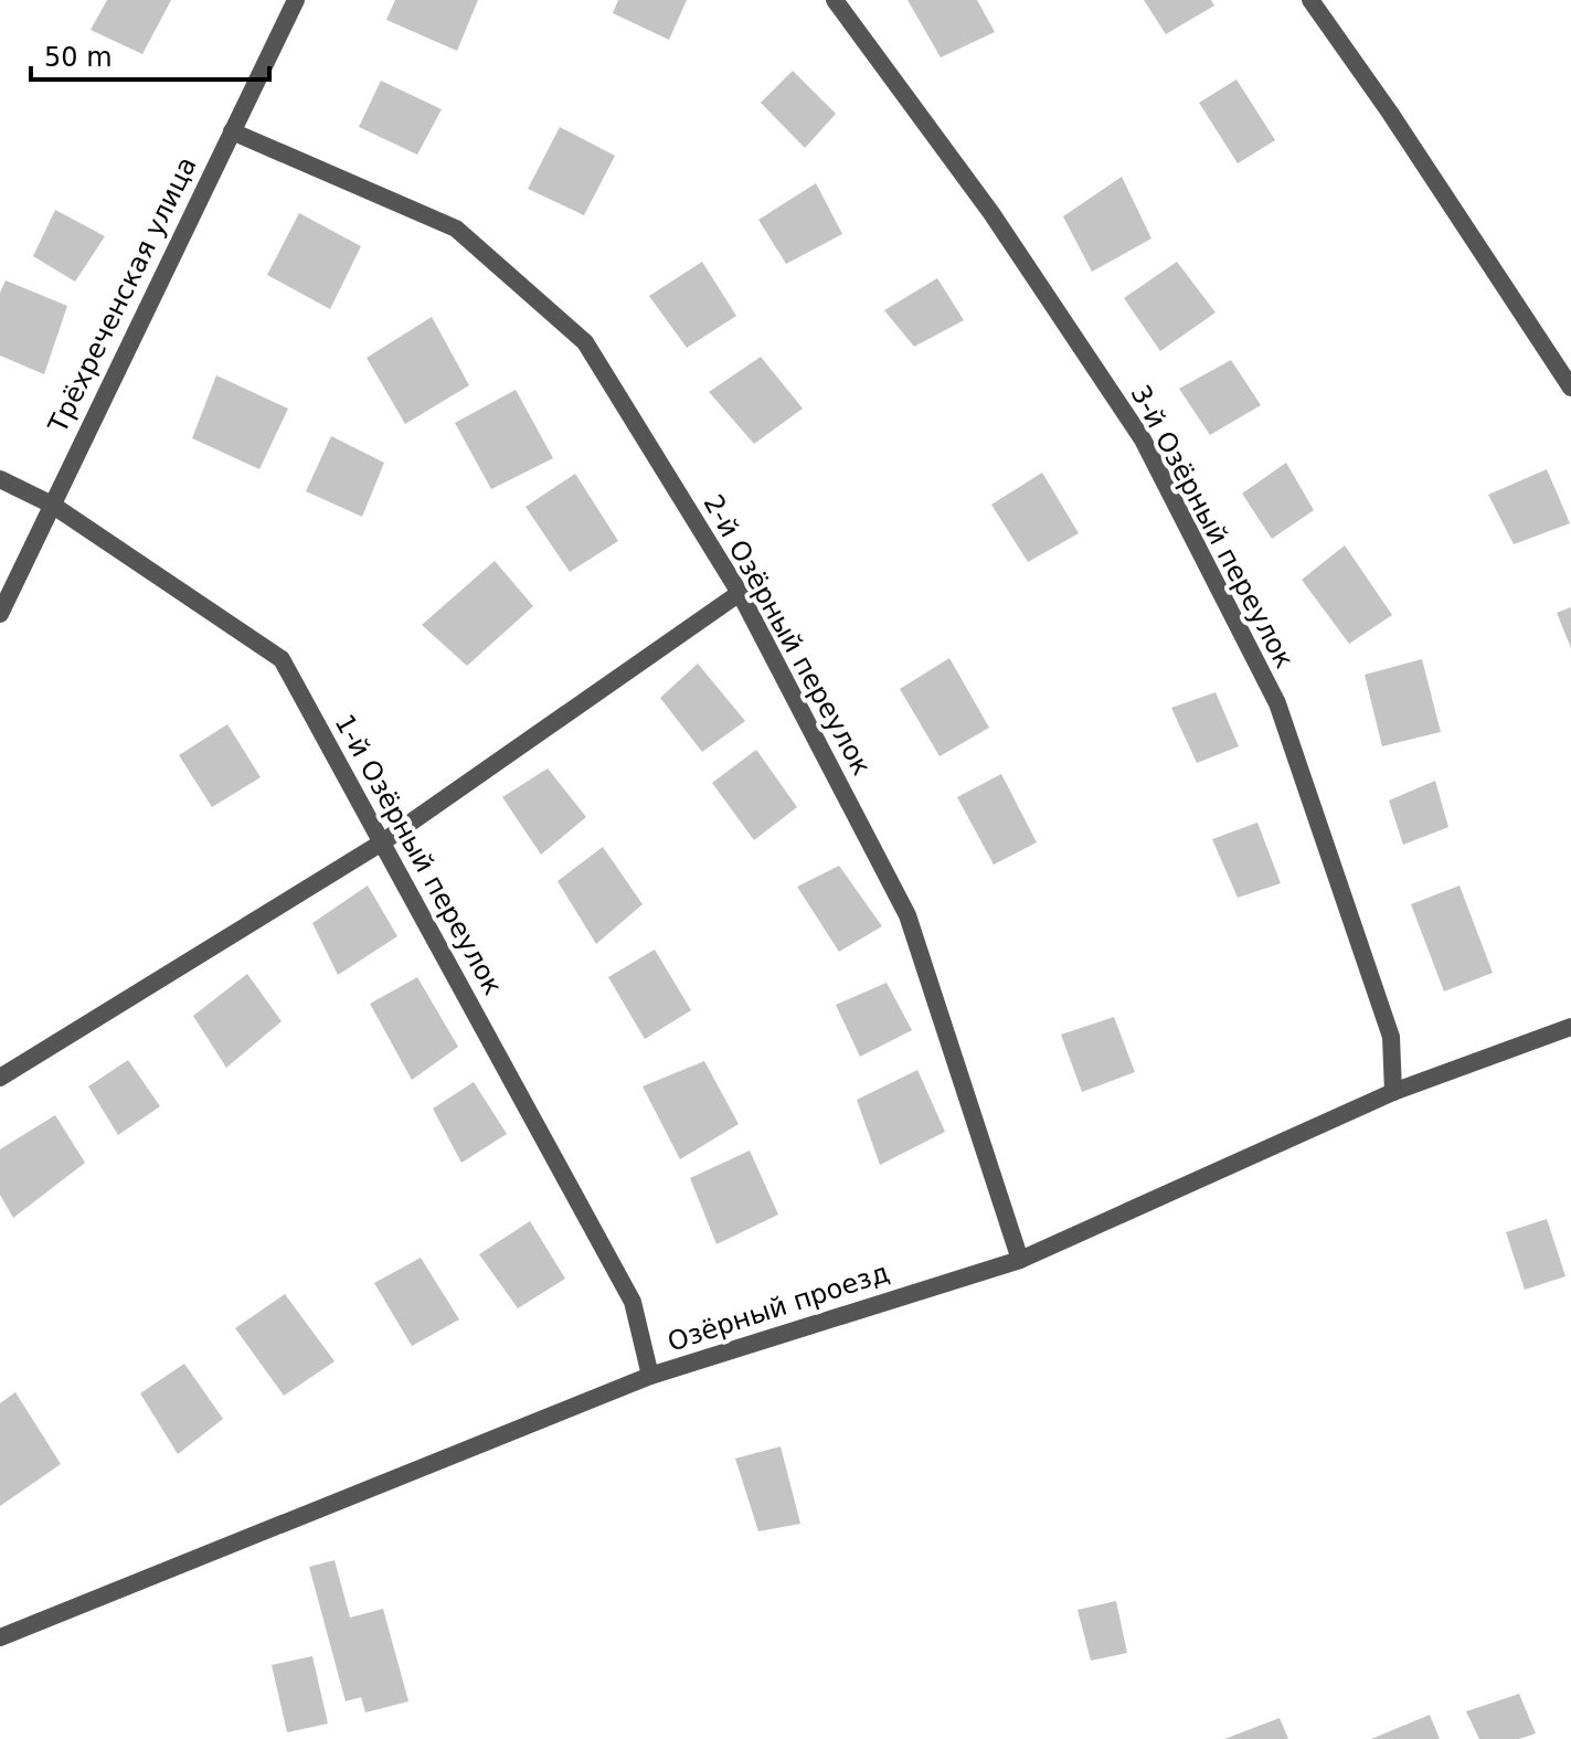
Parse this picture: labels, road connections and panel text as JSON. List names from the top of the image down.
{
  "streets": {
    "street": [
      "Трёхреченская улица",
      "3-й Озёрный переулок",
      "2-й Озёрный переулок",
      "1-й Озёрный переулок",
      "Озёрный проезд"
    ]
  },
  "crossings": [
    ["Трёхреченская улица", "2-й Озёрный переулок"],
    ["Трёхреченская улица", "1-й Озёрный переулок"],
    ["3-й Озёрный переулок", "Озёрный проезд"],
    ["2-й Озёрный переулок", "Озёрный проезд"],
    ["1-й Озёрный переулок", "Озёрный проезд"]
  ],
  "scale_bar": "50 m"
}
